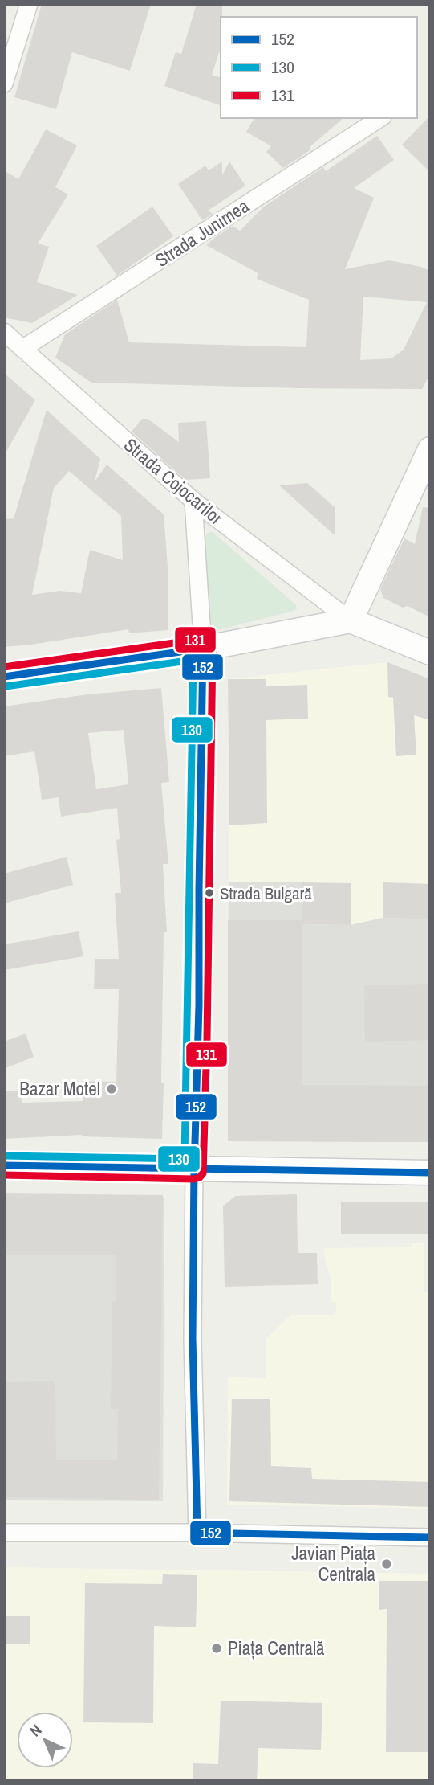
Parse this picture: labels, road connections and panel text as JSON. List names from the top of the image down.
{
  "streets": {
    "street": ["Strada Junimea", "Strada Cojocarilor"]
  },
  "crossings": [
    ["Strada Junimea", "Strada Cojocarilor"]
  ],
  "places": [
    "Strada Bulgară",
    "Bazar Motel",
    "Javian Piața Centrala",
    "Piața Centrală"
  ],
  "lines": ["transit line 131", "transit line 152", "transit line 130"],
  "legend": ["152", "130", "131"],
  "north": "top left"
}
